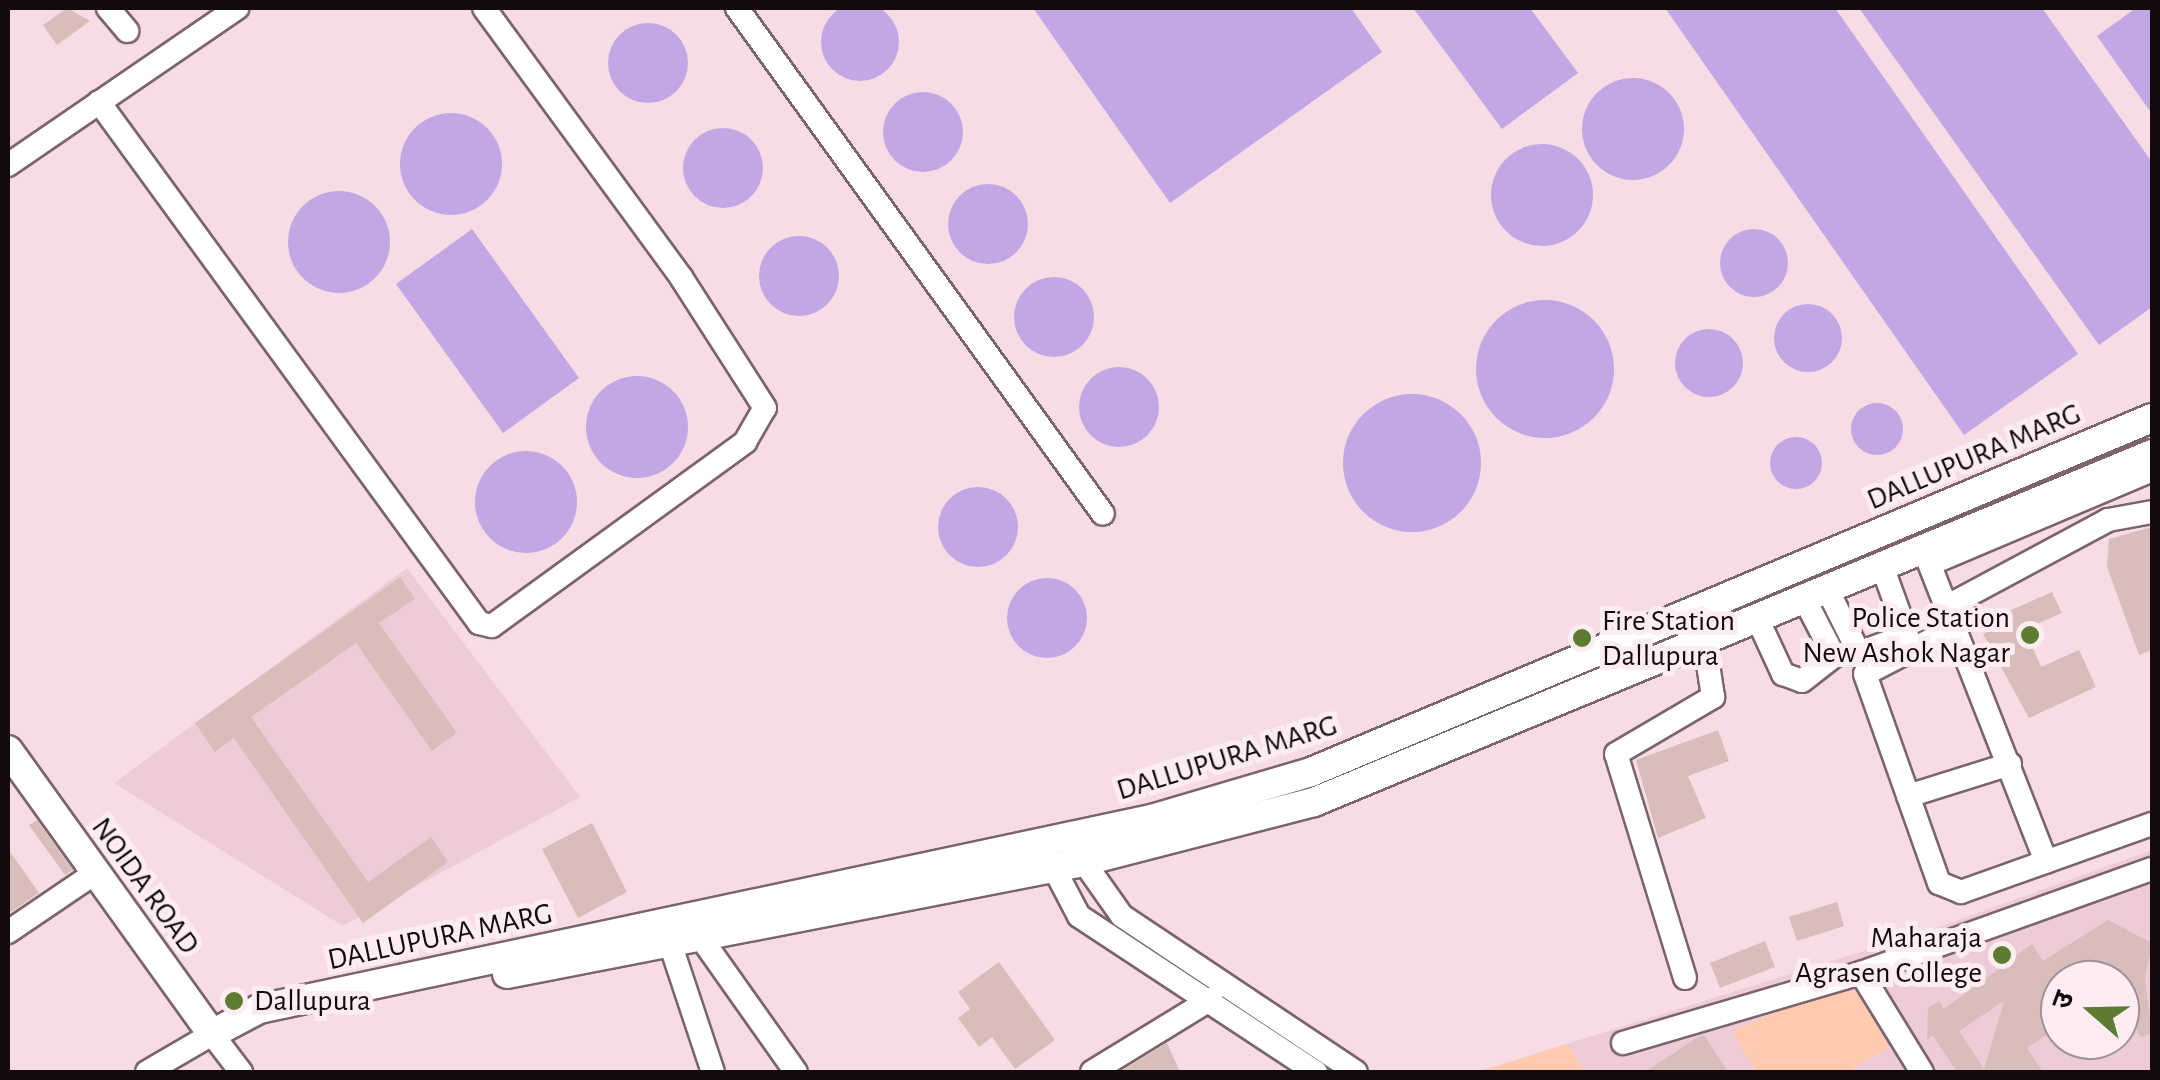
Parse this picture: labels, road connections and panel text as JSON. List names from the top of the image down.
{
  "streets": {
    "main road": ["DALLUPURA MARG", "NOIDA ROAD"]
  },
  "places": [
    "Police Station New Ashok Nagar",
    "Fire Station Dallupura",
    "Maharaja Agrasen College",
    "Dallupura"
  ],
  "north": "left"
}
